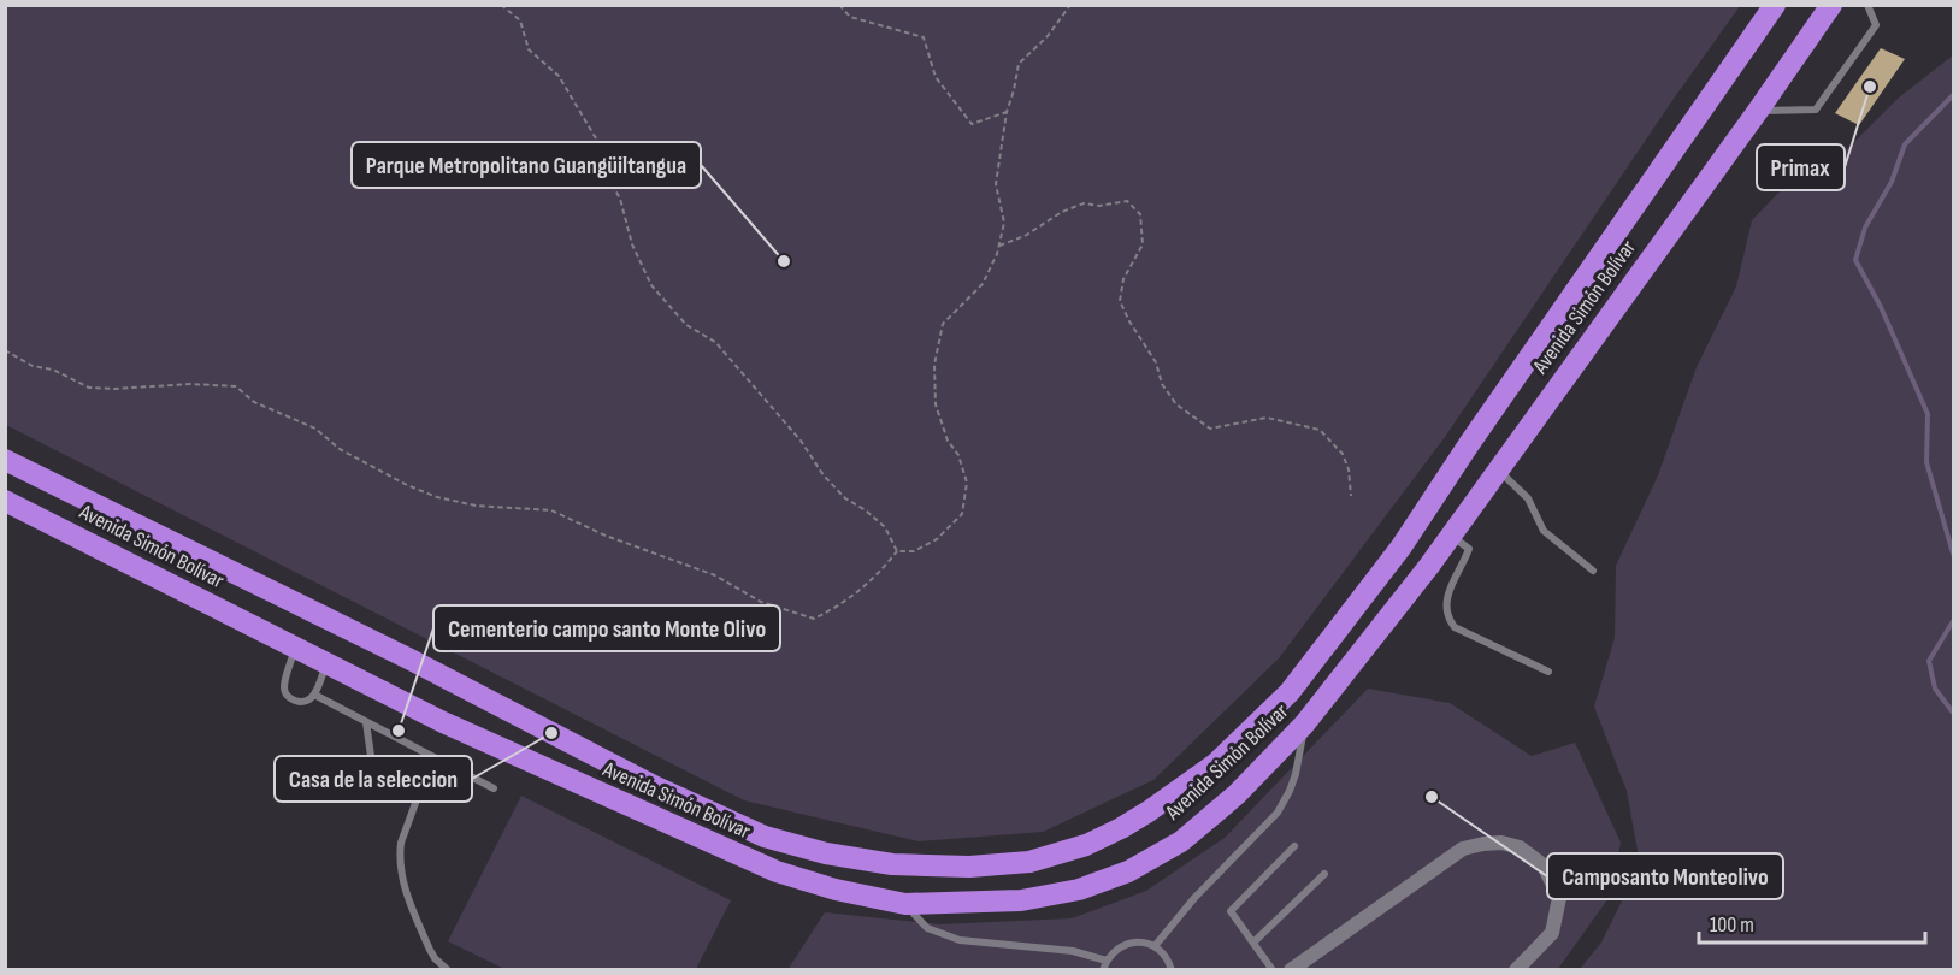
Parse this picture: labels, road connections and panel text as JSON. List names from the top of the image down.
{
  "streets": {
    "highway": ["Avenida Simón Bolívar"]
  },
  "places": [
    "Primax",
    "Parque Metropolitano Guangüiltangua",
    "Cementerio campo santo Monte Olivo",
    "Casa de la seleccion",
    "Camposanto Monteolivo"
  ],
  "scale_bar": "100 m"
}
